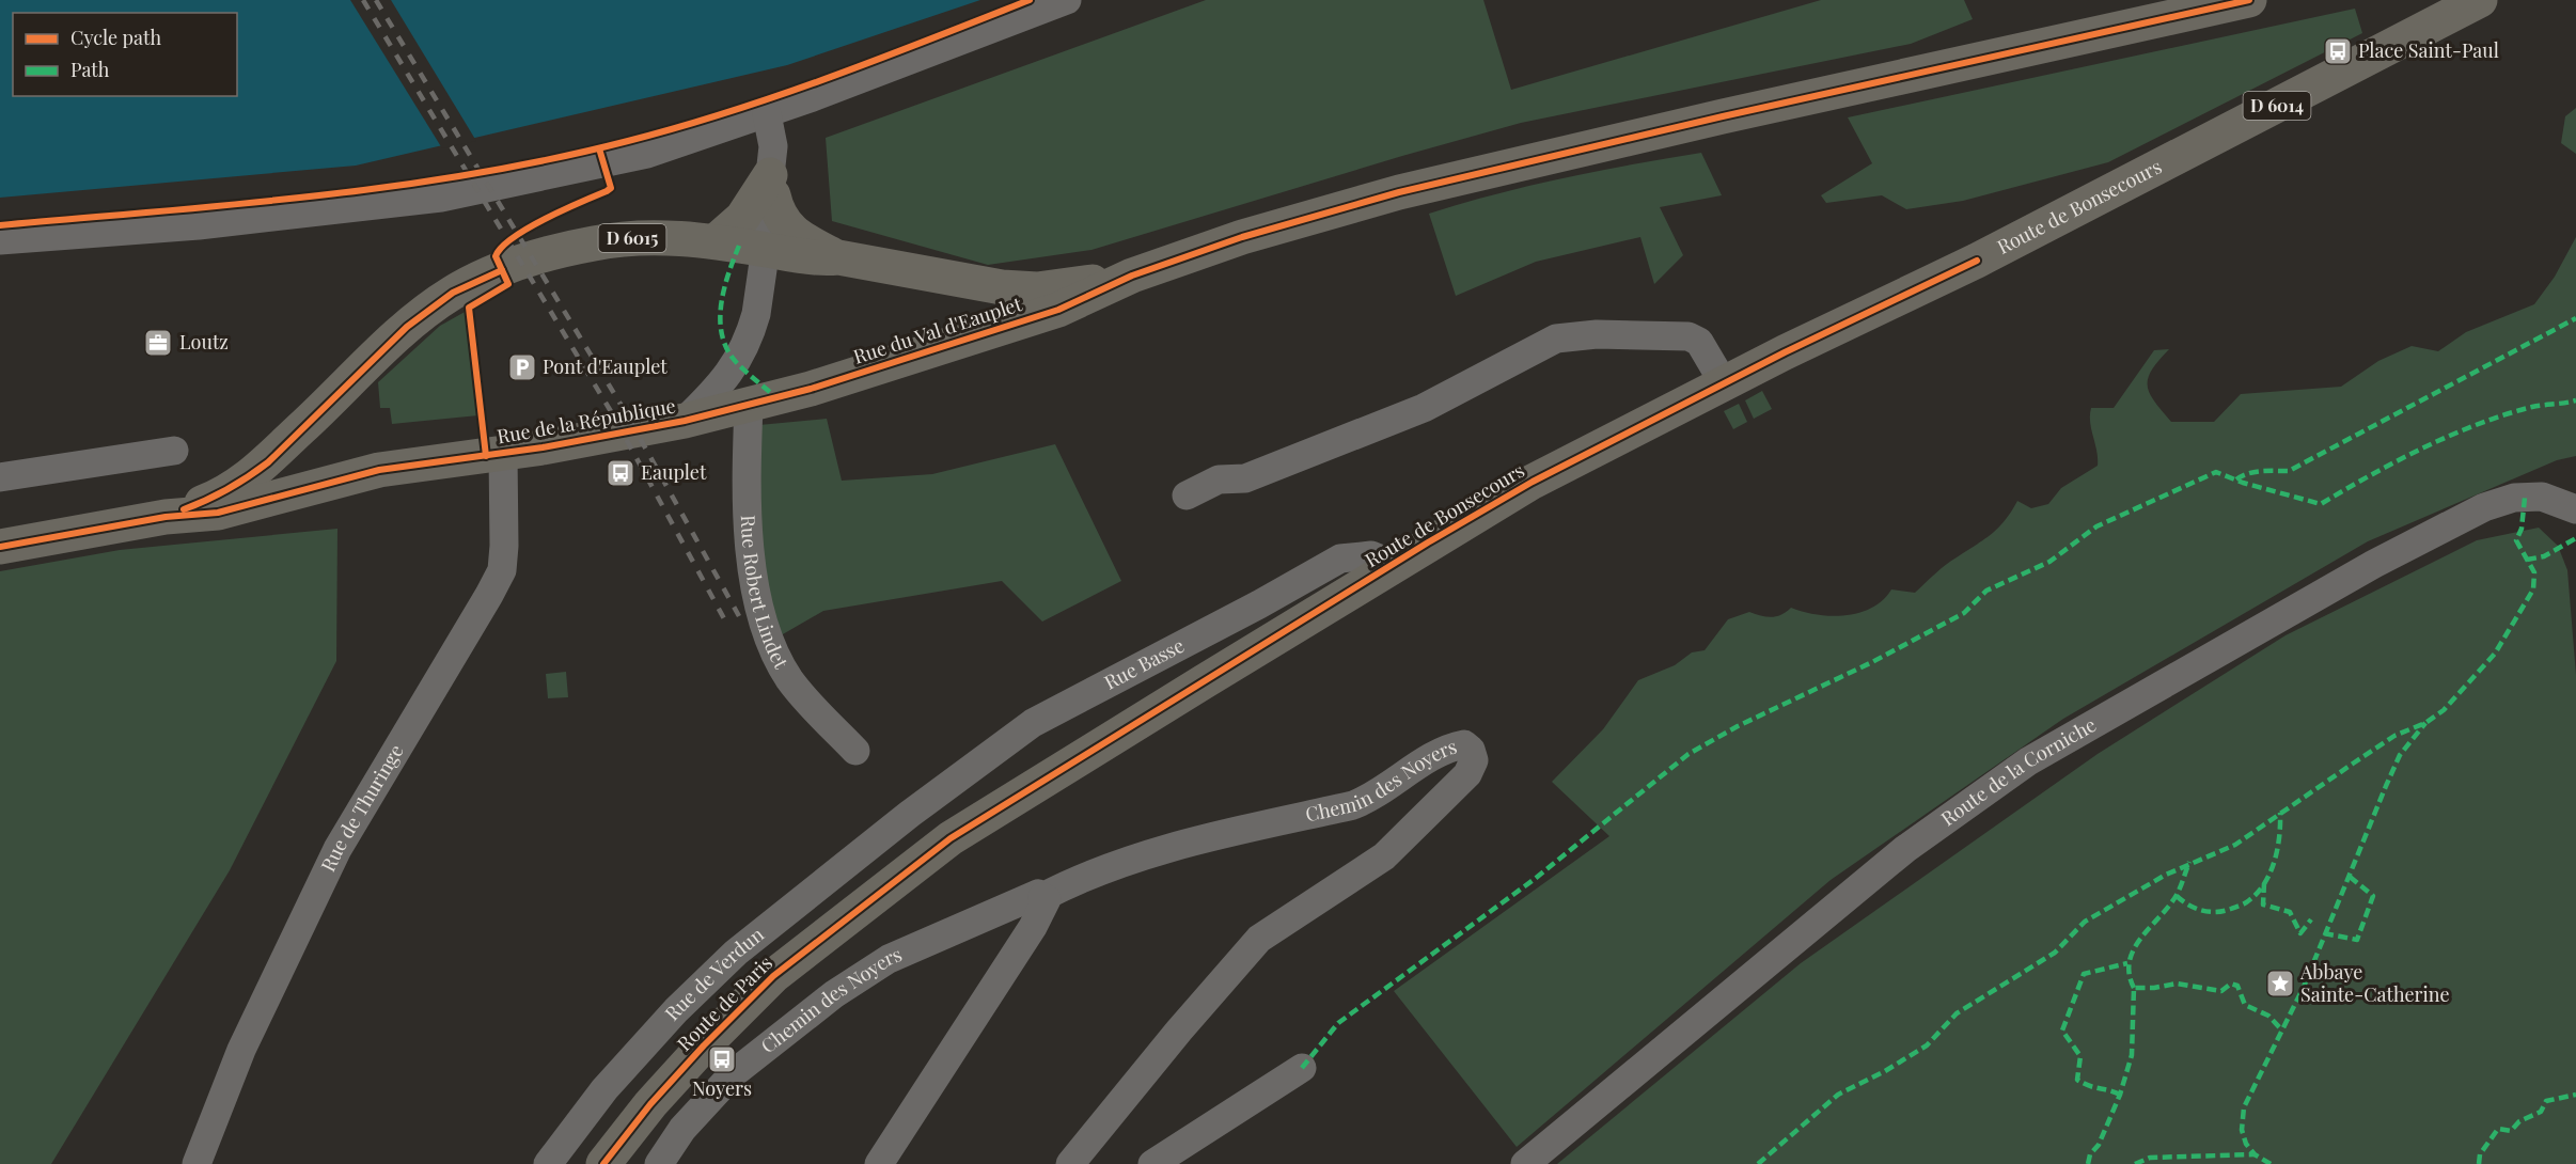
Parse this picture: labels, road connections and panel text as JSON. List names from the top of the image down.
{
  "streets": {
    "main road": [
      "D 6014",
      "Route de Bonsecours",
      "D 6015",
      "Rue du Val d'Eauplet",
      "Rue de la République",
      "Route de Paris"
    ],
    "street": [
      "Rue Robert Lindet",
      "Rue Basse",
      "Route de la Corniche",
      "Chemin des Noyers",
      "Rue de Thuringe",
      "Rue de Verdun"
    ]
  },
  "crossings": [
    ["Route de Bonsecours", "Rue Basse"],
    ["Route de Bonsecours", "Route de Paris"],
    ["D 6015", "Rue du Val d'Eauplet"],
    ["Rue du Val d'Eauplet", "Rue de la République"],
    ["Rue du Val d'Eauplet", "Rue Robert Lindet"],
    ["Rue de la République", "Rue Robert Lindet"],
    ["Rue de la République", "Rue de Thuringe"],
    ["Rue Basse", "Rue de Verdun"]
  ],
  "places": {
    "bus stop": ["Place Saint-Paul", "Eauplet", "Noyers"],
    "office": ["Loutz"],
    "parking": ["Pont d'Eauplet"],
    "place": ["Abbaye Sainte-Catherine"]
  },
  "legend": ["Cycle path", "Path"]
}
